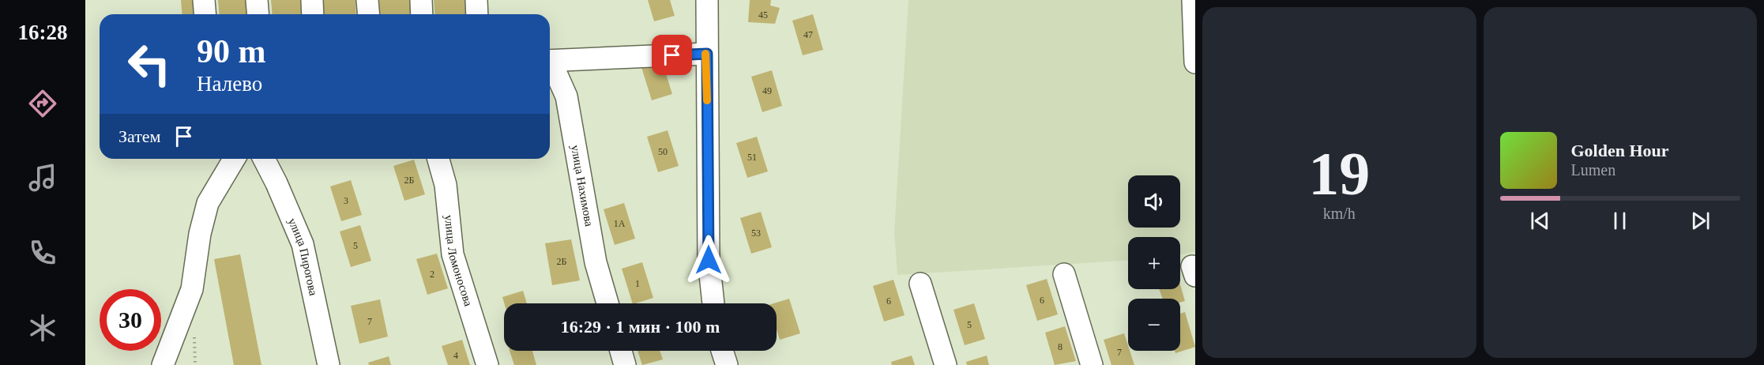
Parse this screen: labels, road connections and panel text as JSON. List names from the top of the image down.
{
  "streets": {
    "street": ["улица Нахимова", "улица Пирогова", "улица Ломоносова"]
  },
  "house_numbers": [
    "45",
    "47",
    "49",
    "50",
    "51",
    "2Б",
    "3",
    "1А",
    "53",
    "5",
    "2Б",
    "2",
    "1",
    "6",
    "6",
    "7",
    "5",
    "8",
    "7",
    "4"
  ],
  "page": {
    "tabs": "16:28",
    "tile": ["19", "km/h"],
    "turn": ["90 m", "Налево"],
    "then": "Затем",
    "song": ["Golden Hour", "Lumen"],
    "map_buttons": ["+", "−"],
    "limit": "30",
    "trip": "16:29 · 1 мин · 100 m"
  }
}
